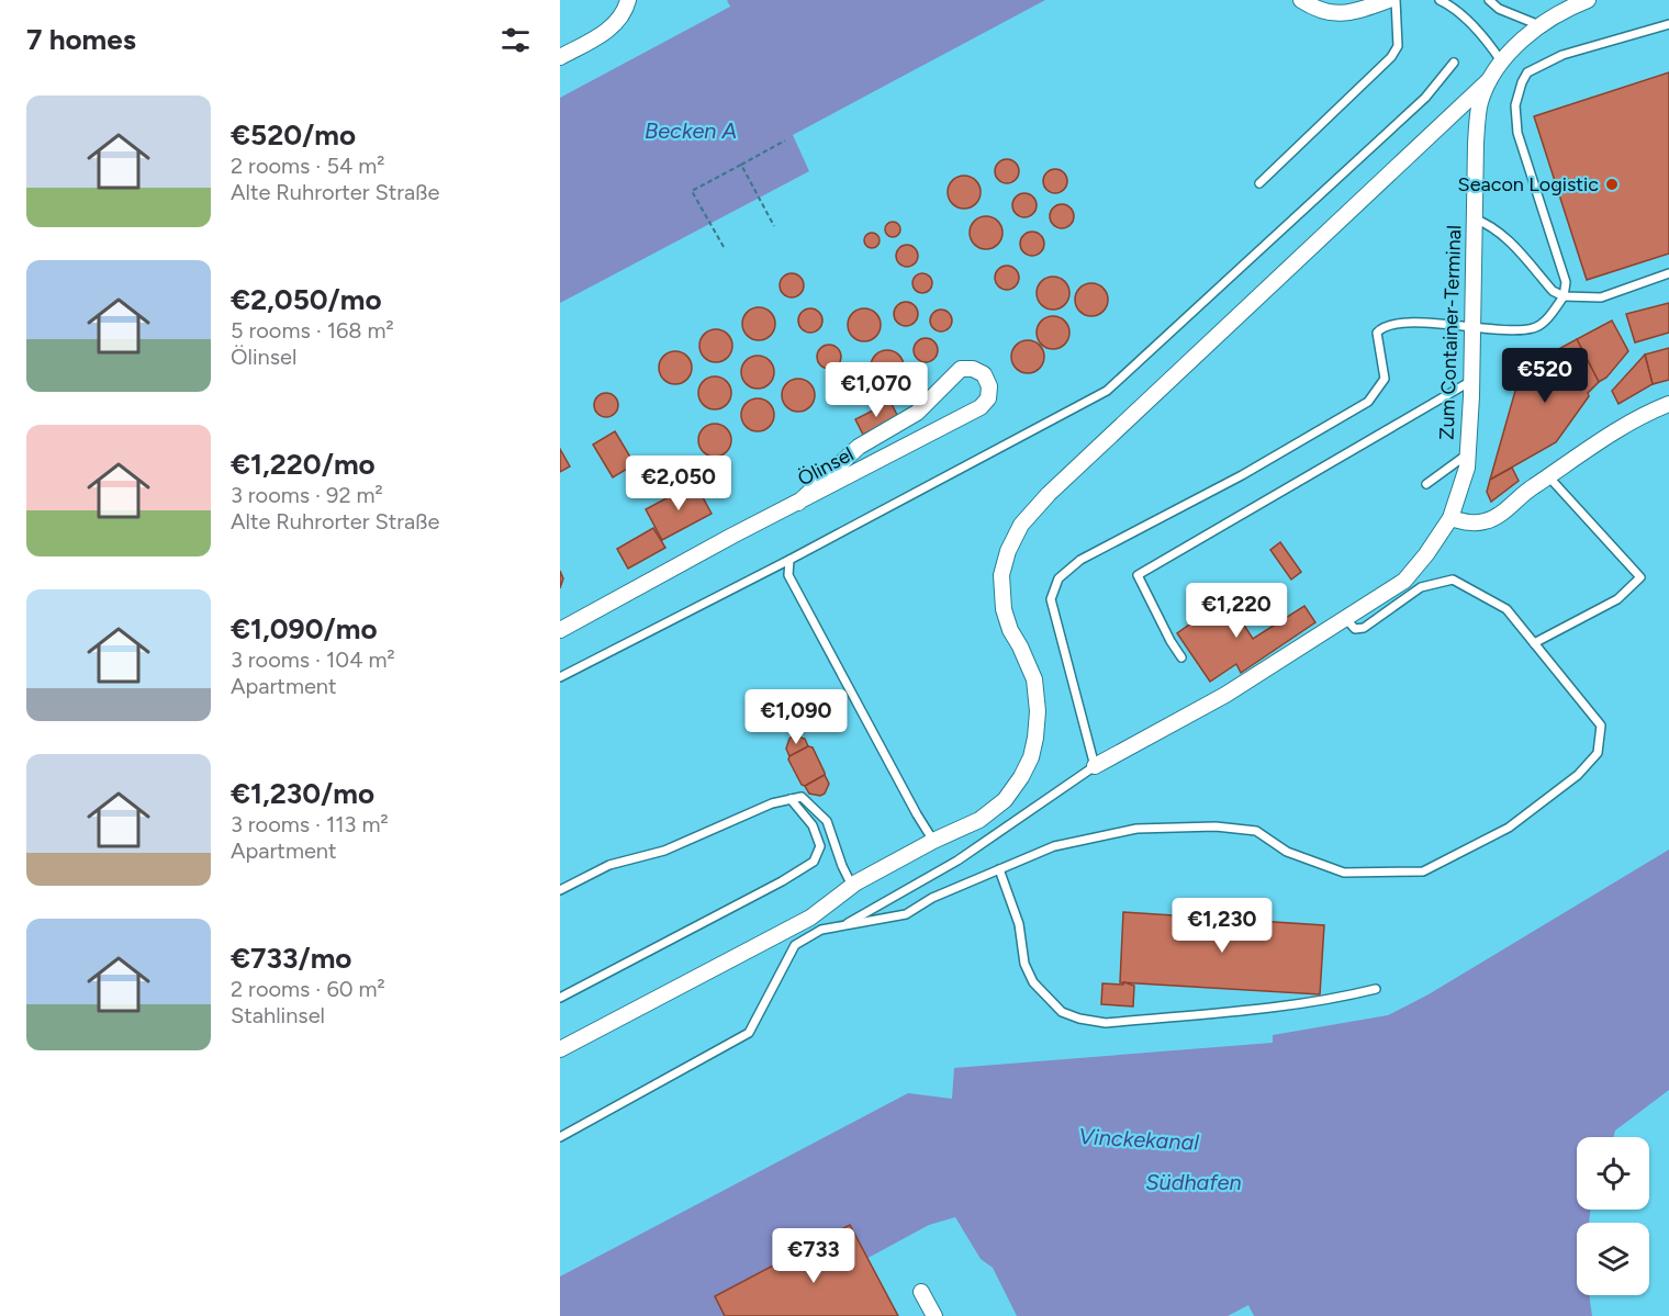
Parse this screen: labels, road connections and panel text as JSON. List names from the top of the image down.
{
  "streets": {
    "street": ["Zum Container-Terminal", "Ölinsel"]
  },
  "water": ["Becken A", "Vinckekanal", "Südhafen"],
  "places": ["Seacon Logistic"],
  "page": {
    "heading": "7 homes",
    "list": [
      {
        "name": "€520/mo",
        "note": "2 rooms · 54 m² · Alte Ruhrorter Straße"
      },
      {
        "name": "€2,050/mo",
        "note": "5 rooms · 168 m² · Ölinsel"
      },
      {
        "name": "€1,220/mo",
        "note": "3 rooms · 92 m² · Alte Ruhrorter Straße"
      },
      {
        "name": "€1,090/mo",
        "note": "3 rooms · 104 m² · Apartment"
      },
      {
        "name": "€1,230/mo",
        "note": "3 rooms · 113 m² · Apartment"
      },
      {
        "name": "€733/mo",
        "note": "2 rooms · 60 m² · Stahlinsel"
      }
    ],
    "price": [
      "€520",
      "€1,070",
      "€2,050",
      "€1,220",
      "€1,090",
      "€1,230",
      "€733"
    ]
  }
}
